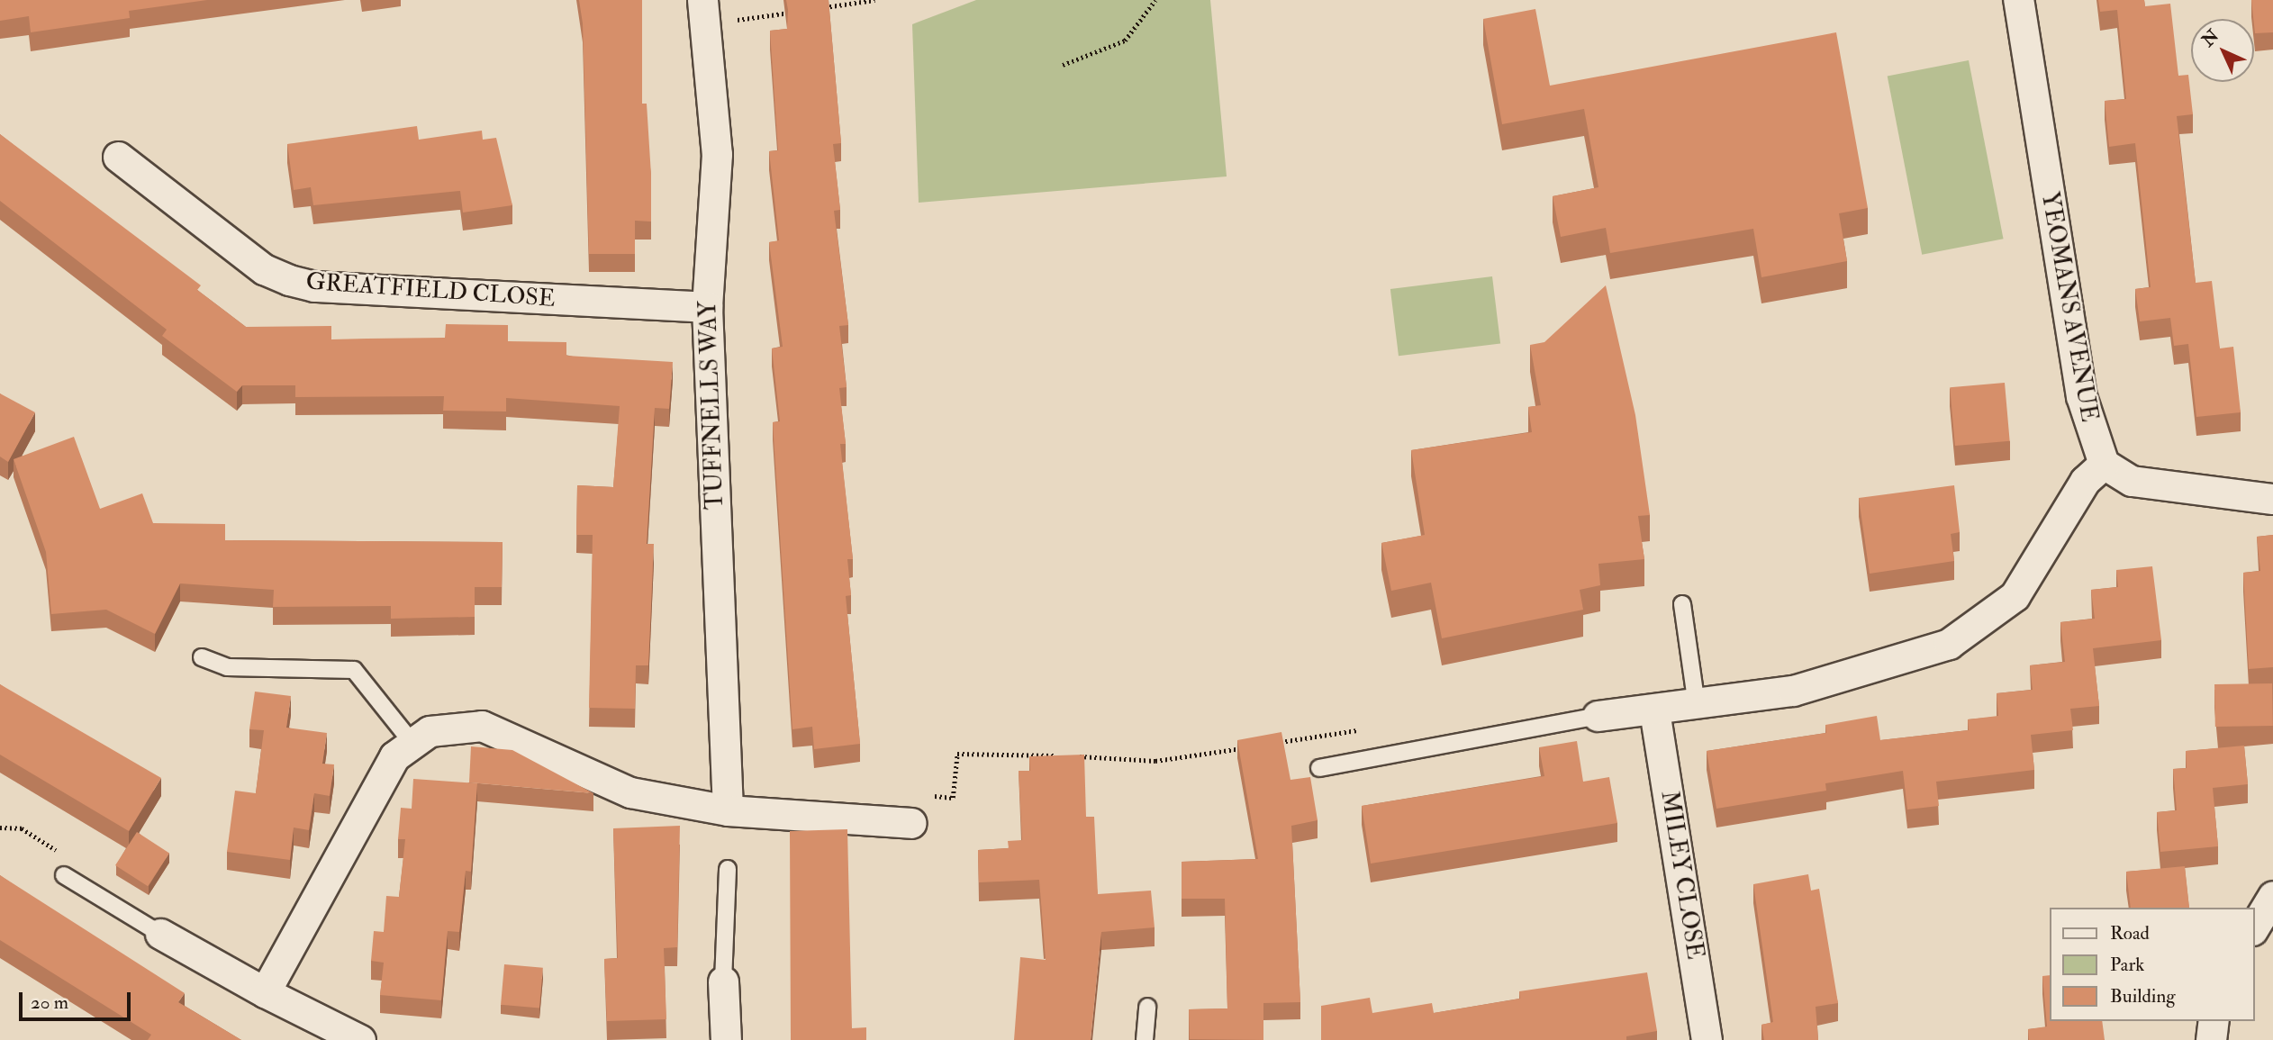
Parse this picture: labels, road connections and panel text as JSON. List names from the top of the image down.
{
  "streets": {
    "street": [
      "GREATFIELD CLOSE",
      "YEOMANS AVENUE",
      "TUFFNELLS WAY",
      "MILEY CLOSE"
    ]
  },
  "crossings": [
    ["GREATFIELD CLOSE", "TUFFNELLS WAY"]
  ],
  "legend": ["Road", "Park", "Building"],
  "scale_bar": "20 m",
  "north": "top left"
}
